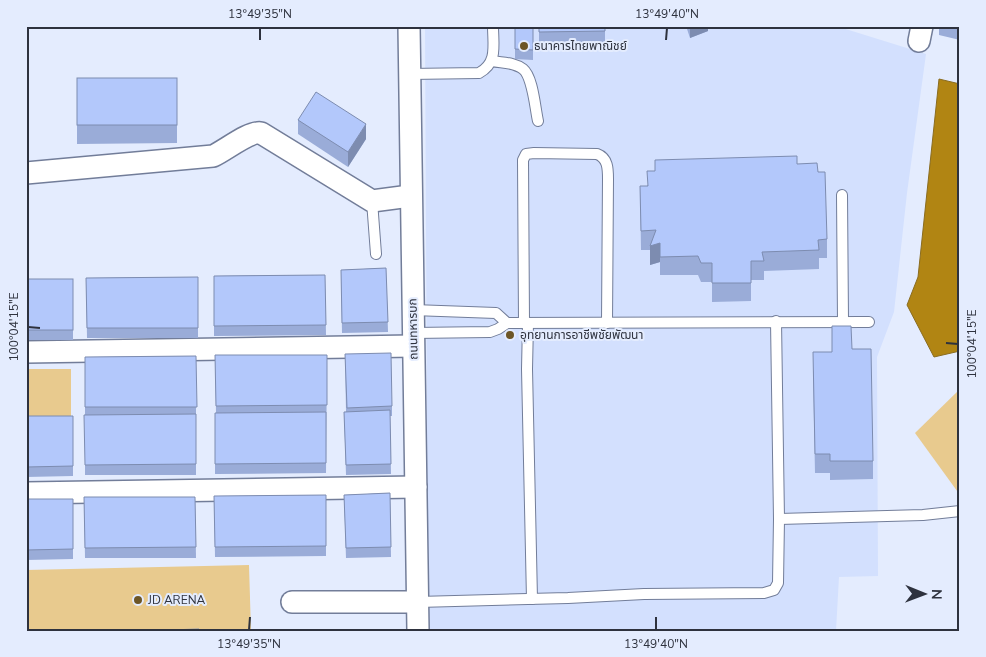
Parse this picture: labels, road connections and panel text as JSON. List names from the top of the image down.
{
  "streets": {
    "street": ["ถนนทหารบก"]
  },
  "places": ["ธนาคารไทยพาณิชย์", "อุทยานการอาชีพชัยพัฒนา", "JD ARENA"],
  "north": "right",
  "coordinates": ["13°49'35\"N", "13°49'40\"N", "100°04'15\"E"]
}
